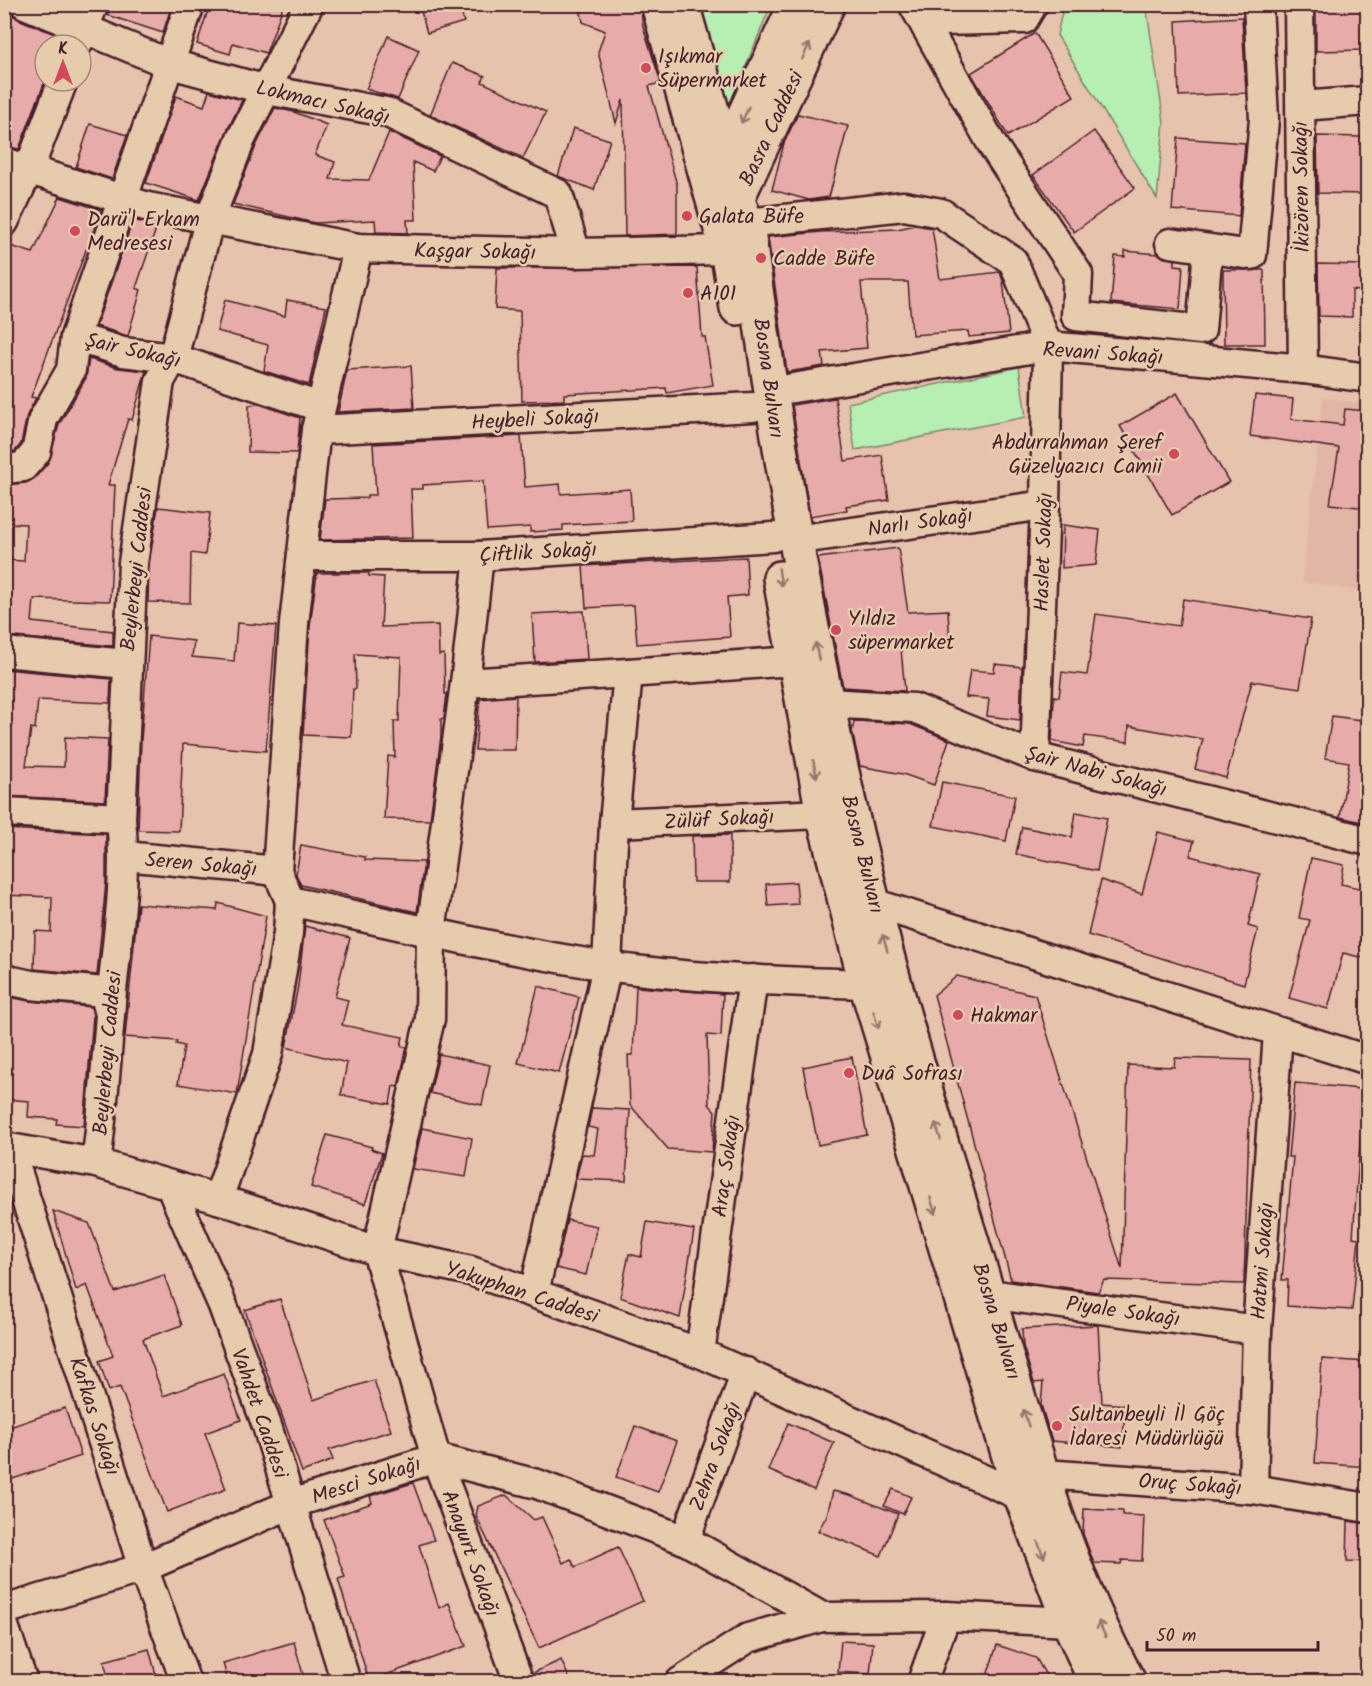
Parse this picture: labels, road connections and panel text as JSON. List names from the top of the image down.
{
  "streets": {
    "main road": ["Basra Caddesi", "Bosna Bulvarı"],
    "street": [
      "Lokmacı Sokağı",
      "İkizören Sokağı",
      "Kaşgar Sokağı",
      "Şair Sokağı",
      "Revani Sokağı",
      "Heybeli Sokağı",
      "Narlı Sokağı",
      "Çiftlik Sokağı",
      "Haslet Sokağı",
      "Beylerbeyi Caddesi",
      "Şair Nabi Sokağı",
      "Zülüf Sokağı",
      "Seren Sokağı",
      "Araç Sokağı",
      "Hatmi Sokağı",
      "Yakuphan Caddesi",
      "Piyale Sokağı",
      "Vahdet Caddesi",
      "Kafkas Sokağı",
      "Zehra Sokağı",
      "Mesci Sokağı",
      "Oruç Sokağı",
      "Anayurt Sokağı"
    ]
  },
  "crossings": [
    ["Lokmacı Sokağı", "Kaşgar Sokağı"],
    ["Lokmacı Sokağı", "Şair Sokağı"],
    ["Lokmacı Sokağı", "Beylerbeyi Caddesi"],
    ["Basra Caddesi", "Bosna Bulvarı"],
    ["Basra Caddesi", "Haslet Sokağı"],
    ["İkizören Sokağı", "Revani Sokağı"],
    ["Kaşgar Sokağı", "Şair Sokağı"],
    ["Kaşgar Sokağı", "Bosna Bulvarı"],
    ["Kaşgar Sokağı", "Beylerbeyi Caddesi"],
    ["Şair Sokağı", "Heybeli Sokağı"],
    ["Şair Sokağı", "Beylerbeyi Caddesi"],
    ["Revani Sokağı", "Bosna Bulvarı"],
    ["Revani Sokağı", "Heybeli Sokağı"],
    ["Revani Sokağı", "Haslet Sokağı"],
    ["Bosna Bulvarı", "Heybeli Sokağı"],
    ["Bosna Bulvarı", "Narlı Sokağı"],
    ["Bosna Bulvarı", "Çiftlik Sokağı"],
    ["Bosna Bulvarı", "Haslet Sokağı"],
    ["Bosna Bulvarı", "Şair Nabi Sokağı"],
    ["Bosna Bulvarı", "Zülüf Sokağı"],
    ["Bosna Bulvarı", "Yakuphan Caddesi"],
    ["Bosna Bulvarı", "Piyale Sokağı"],
    ["Bosna Bulvarı", "Oruç Sokağı"],
    ["Narlı Sokağı", "Çiftlik Sokağı"],
    ["Narlı Sokağı", "Haslet Sokağı"],
    ["Haslet Sokağı", "Şair Nabi Sokağı"],
    ["Beylerbeyi Caddesi", "Seren Sokağı"],
    ["Beylerbeyi Caddesi", "Yakuphan Caddesi"],
    ["Araç Sokağı", "Yakuphan Caddesi"],
    ["Hatmi Sokağı", "Piyale Sokağı"],
    ["Hatmi Sokağı", "Oruç Sokağı"],
    ["Yakuphan Caddesi", "Vahdet Caddesi"],
    ["Yakuphan Caddesi", "Kafkas Sokağı"],
    ["Yakuphan Caddesi", "Zehra Sokağı"],
    ["Yakuphan Caddesi", "Oruç Sokağı"],
    ["Yakuphan Caddesi", "Anayurt Sokağı"],
    ["Vahdet Caddesi", "Mesci Sokağı"],
    ["Kafkas Sokağı", "Mesci Sokağı"],
    ["Zehra Sokağı", "Mesci Sokağı"],
    ["Mesci Sokağı", "Anayurt Sokağı"]
  ],
  "places": [
    "Işıkmar Süpermarket",
    "Galata Büfe",
    "Darü'l Erkam Medresesi",
    "Cadde Büfe",
    "A101",
    "Abdurrahman Şeref Güzelyazıcı Camii",
    "Yıldız süpermarket",
    "Hakmar",
    "Duâ Sofrası",
    "Sultanbeyli İl Göç İdaresi Müdürlüğü"
  ],
  "scale_bar": "50 m",
  "north": "top"
}
